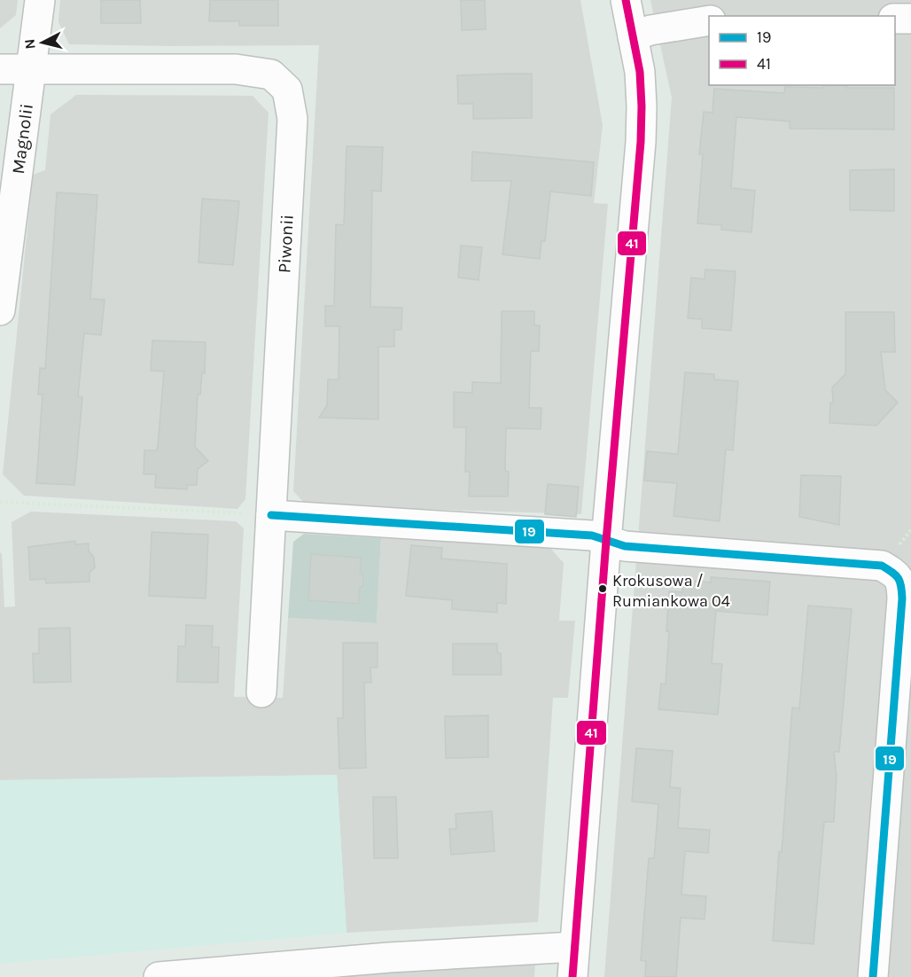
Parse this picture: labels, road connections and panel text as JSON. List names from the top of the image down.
{
  "streets": {
    "street": ["Magnolii", "Piwonii"]
  },
  "crossings": [
    ["Magnolii", "Piwonii"]
  ],
  "places": ["Krokusowa / Rumiankowa 04"],
  "lines": ["transit line 41", "transit line 19"],
  "legend": ["19", "41"],
  "north": "left"
}
